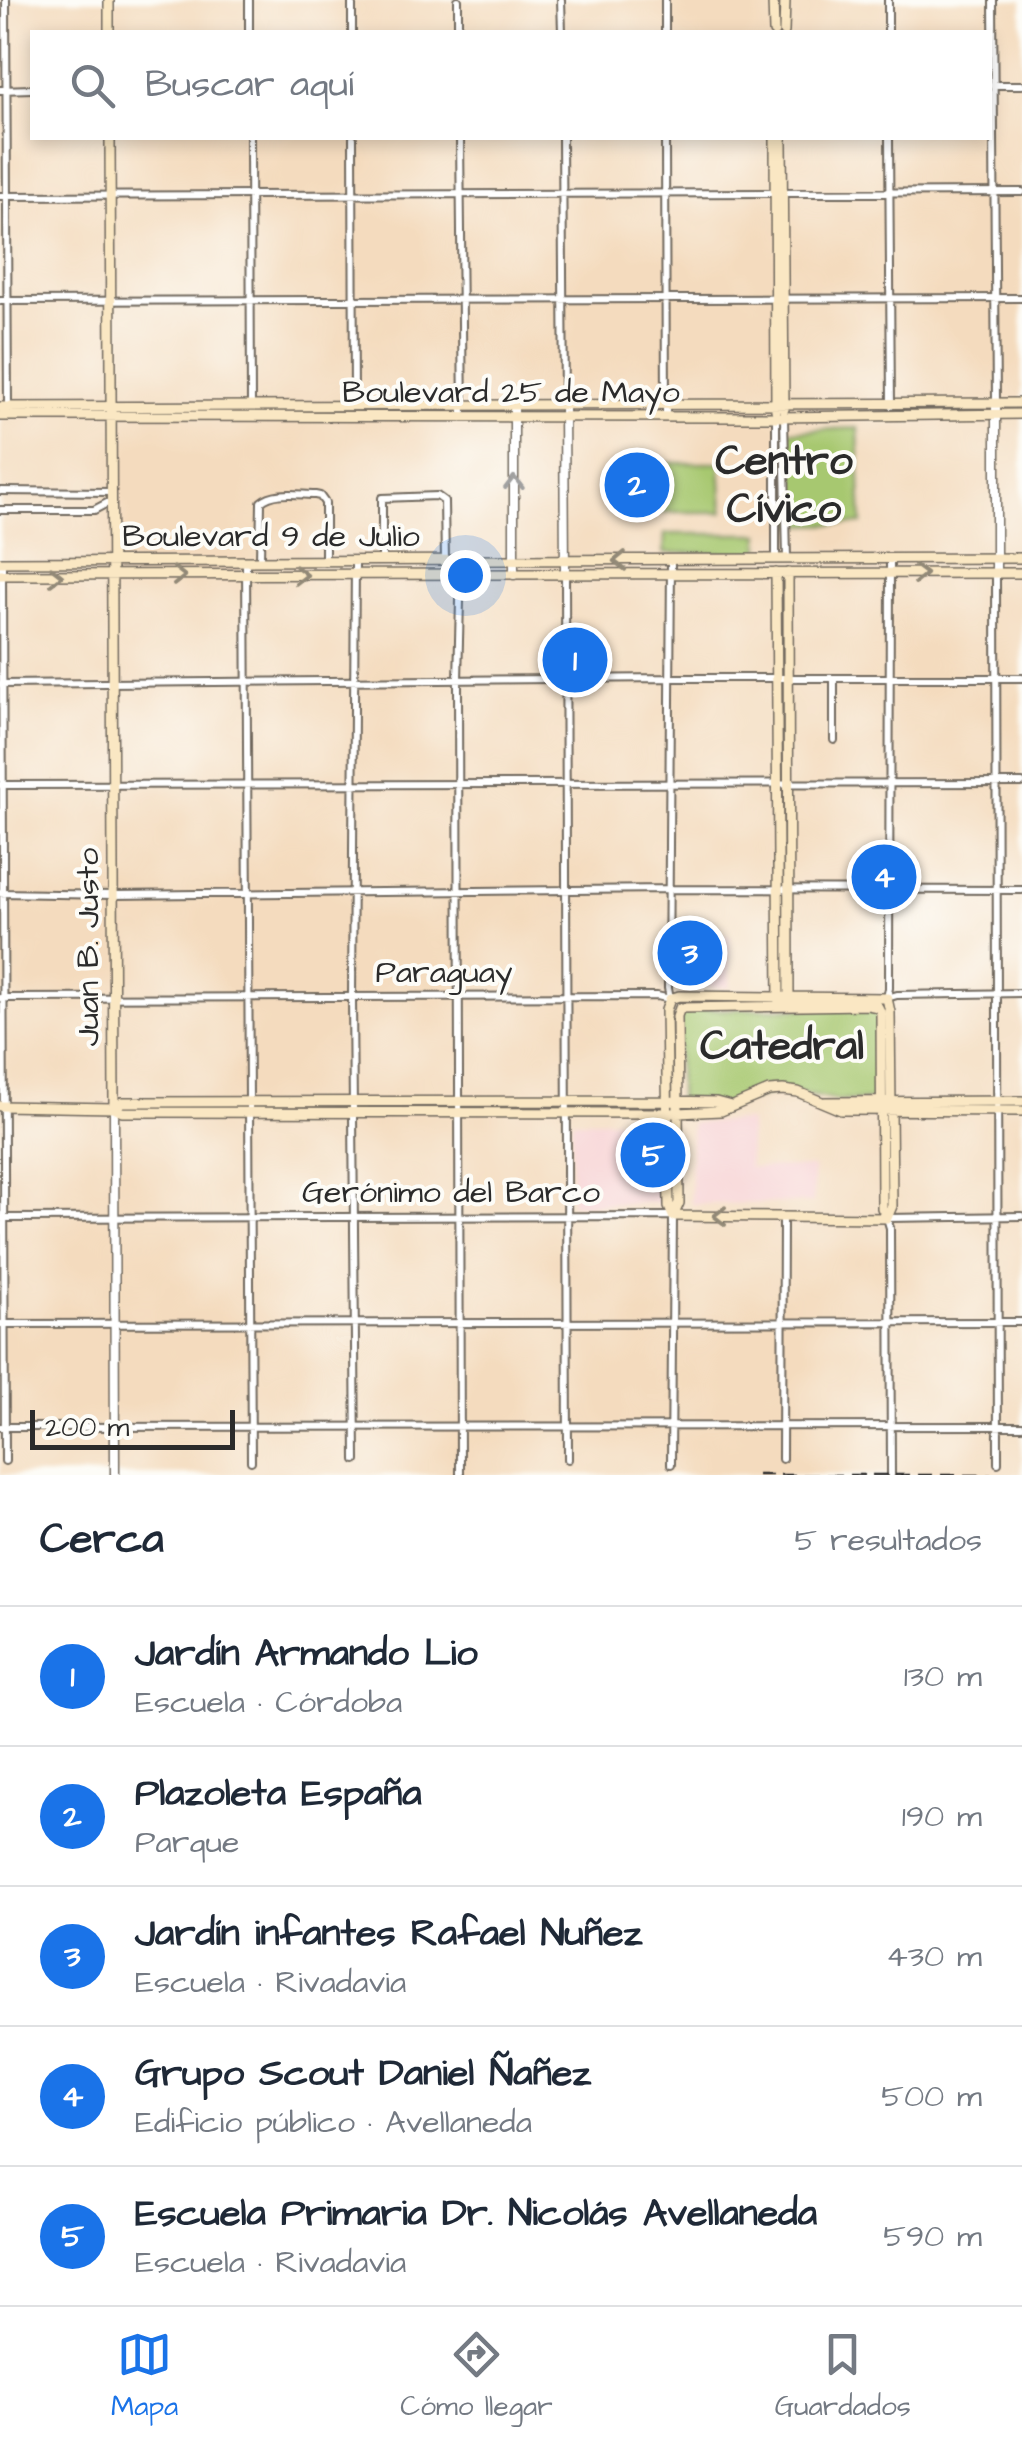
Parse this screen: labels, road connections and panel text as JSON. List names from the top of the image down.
{
  "streets": {
    "main road": [
      "Boulevard 25 de Mayo",
      "Boulevard 9 de Julio",
      "Juan B. Justo",
      "Paraguay",
      "Gerónimo del Barco"
    ]
  },
  "crossings": [
    ["Boulevard 25 de Mayo", "Juan B. Justo"],
    ["Boulevard 9 de Julio", "Juan B. Justo"],
    ["Juan B. Justo", "Paraguay"],
    ["Juan B. Justo", "Gerónimo del Barco"]
  ],
  "districts": ["Centro Cívico", "Catedral"],
  "scale_bar": "200 m",
  "page": {
    "search": "Buscar aquí",
    "pins": [
      "2",
      "1",
      "4",
      "3",
      "5"
    ],
    "scale": "200 m",
    "heading": ["Cerca", "5 resultados"],
    "list": [
      {
        "mark": "1",
        "name": "Jardín Armando Lio",
        "note": "Escuela · Córdoba",
        "value": "130 m"
      },
      {
        "mark": "2",
        "name": "Plazoleta España",
        "note": "Parque",
        "value": "190 m"
      },
      {
        "mark": "3",
        "name": "Jardín infantes Rafael Nuñez",
        "note": "Escuela · Rivadavia",
        "value": "430 m"
      },
      {
        "mark": "4",
        "name": "Grupo Scout Daniel Ñañez",
        "note": "Edificio público · Avellaneda",
        "value": "500 m"
      },
      {
        "mark": "5",
        "name": "Escuela Primaria Dr. Nicolás Avellaneda",
        "note": "Escuela · Rivadavia",
        "value": "590 m"
      }
    ],
    "nav": ["Mapa", "Cómo llegar", "Guardados"]
  }
}
